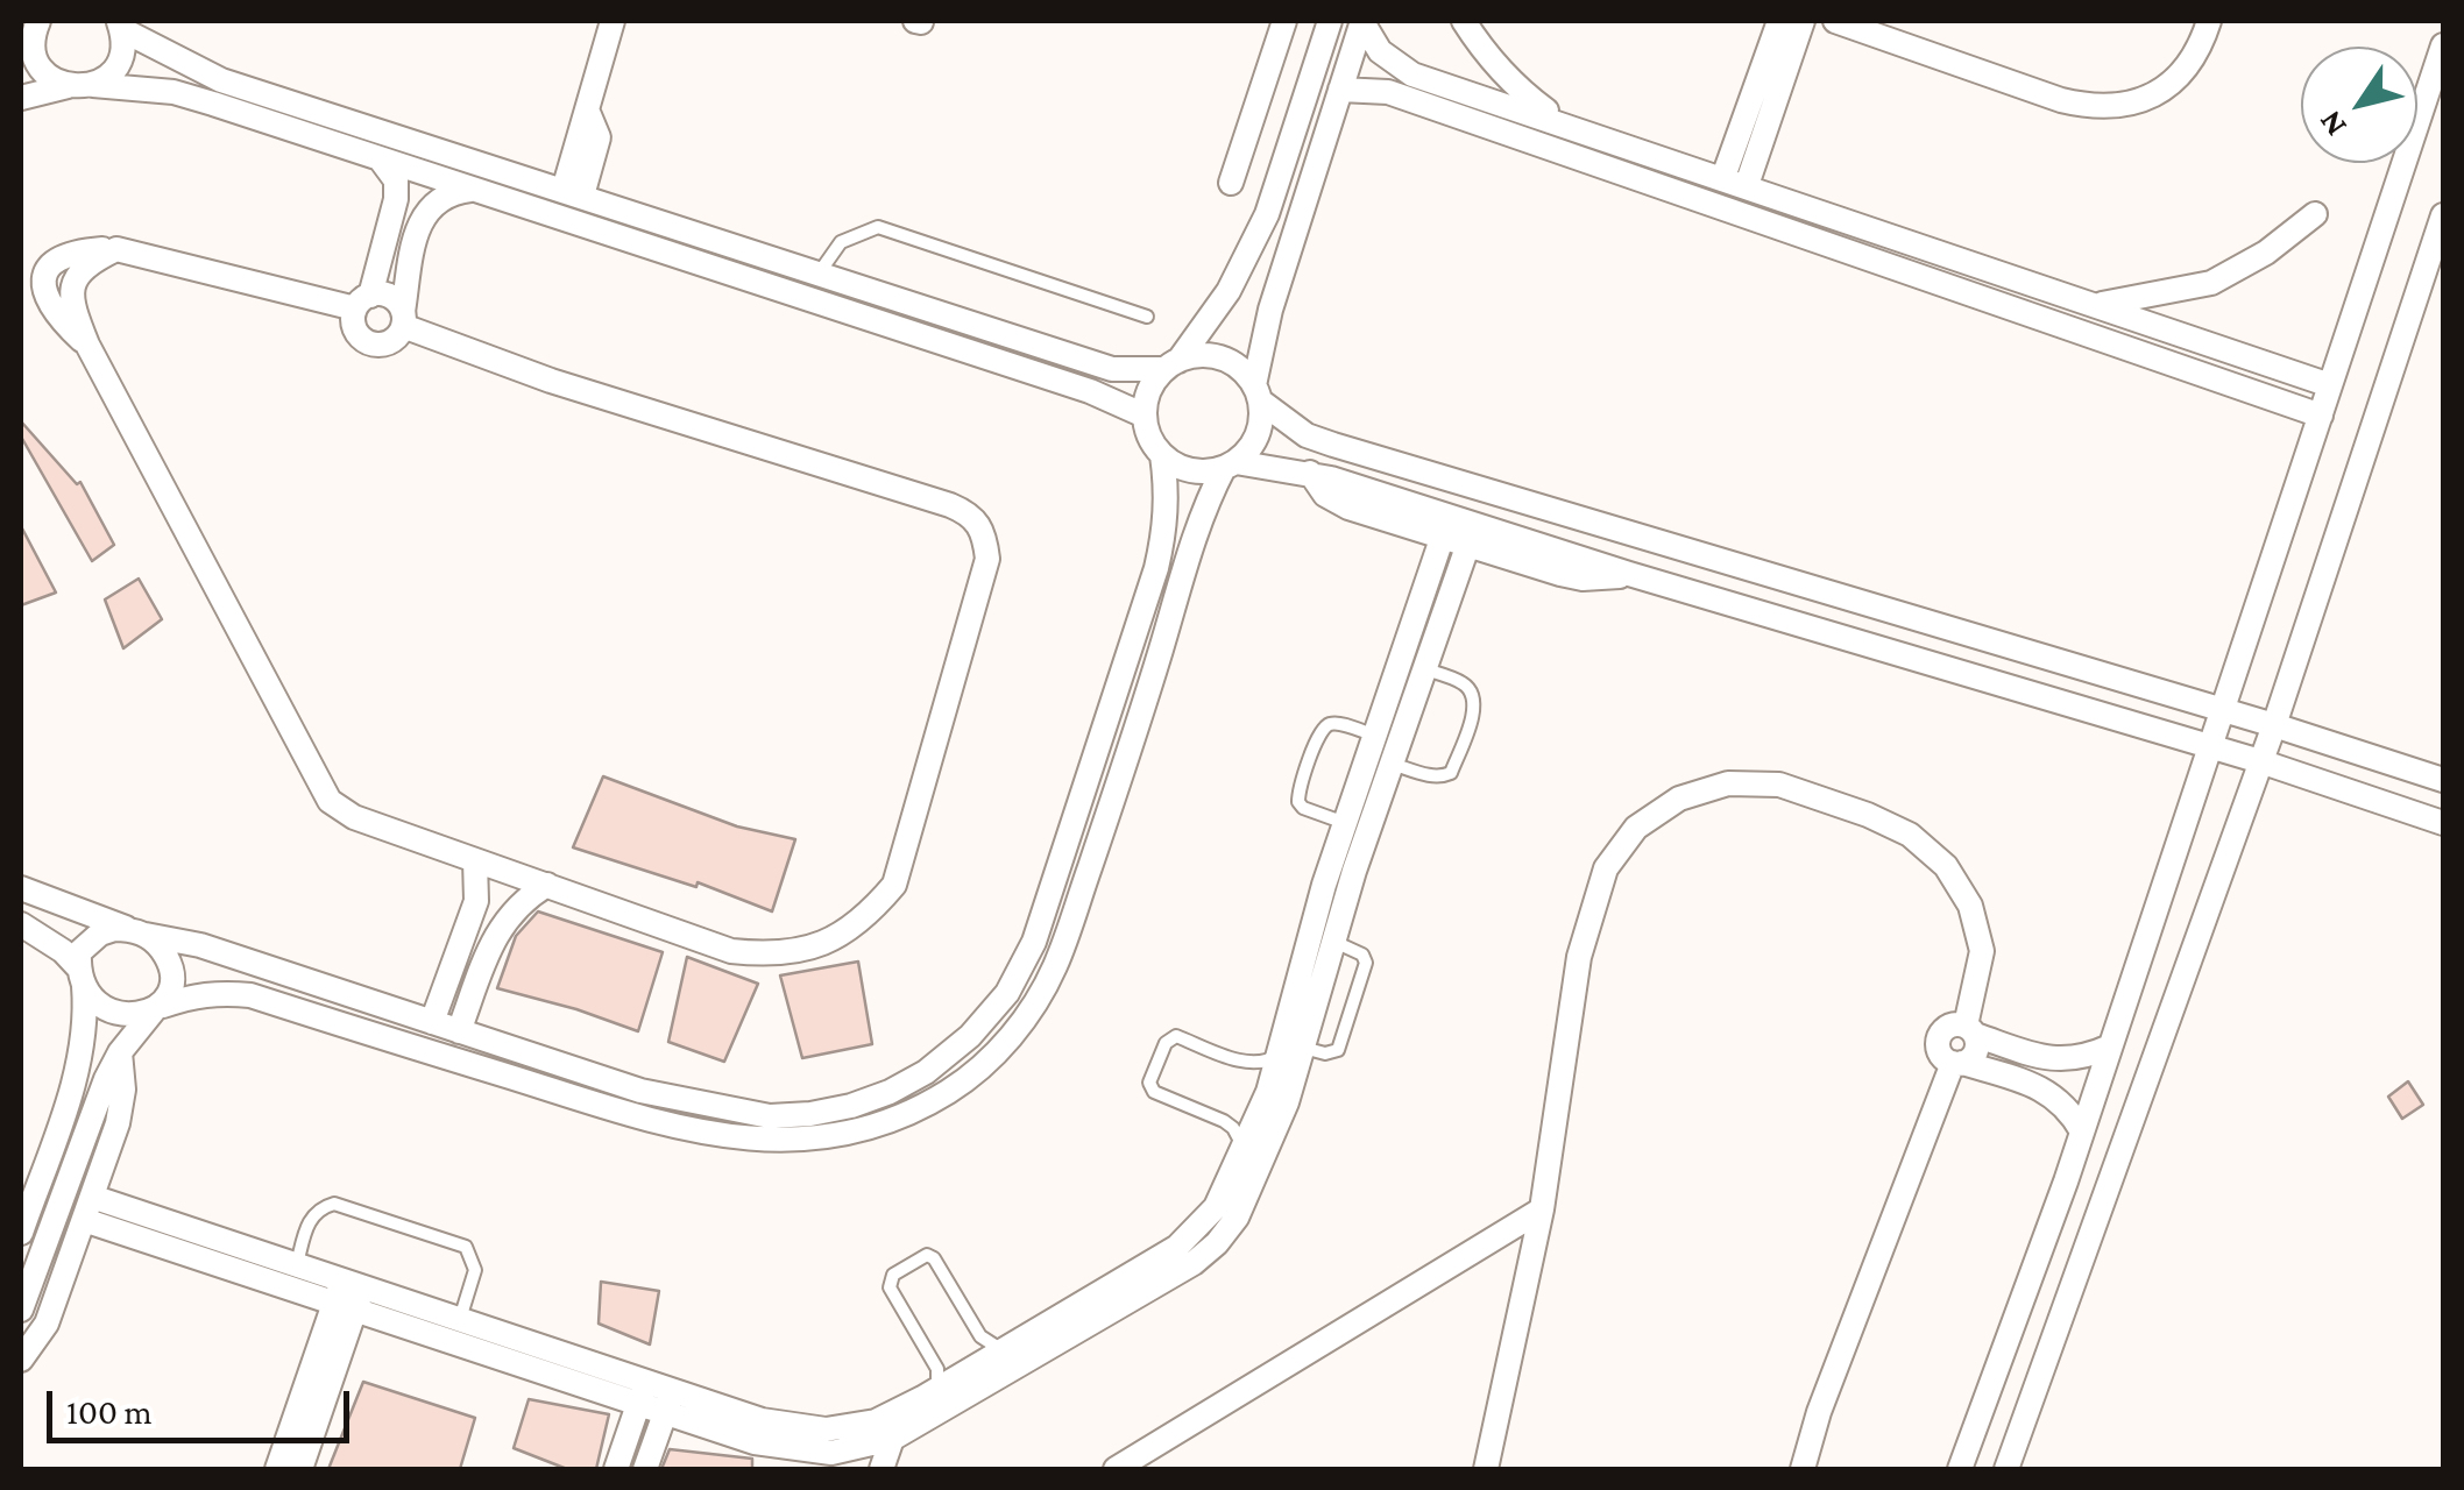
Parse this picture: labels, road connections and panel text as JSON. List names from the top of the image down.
{
  "scale_bar": "100 m",
  "north": "bottom left"
}
